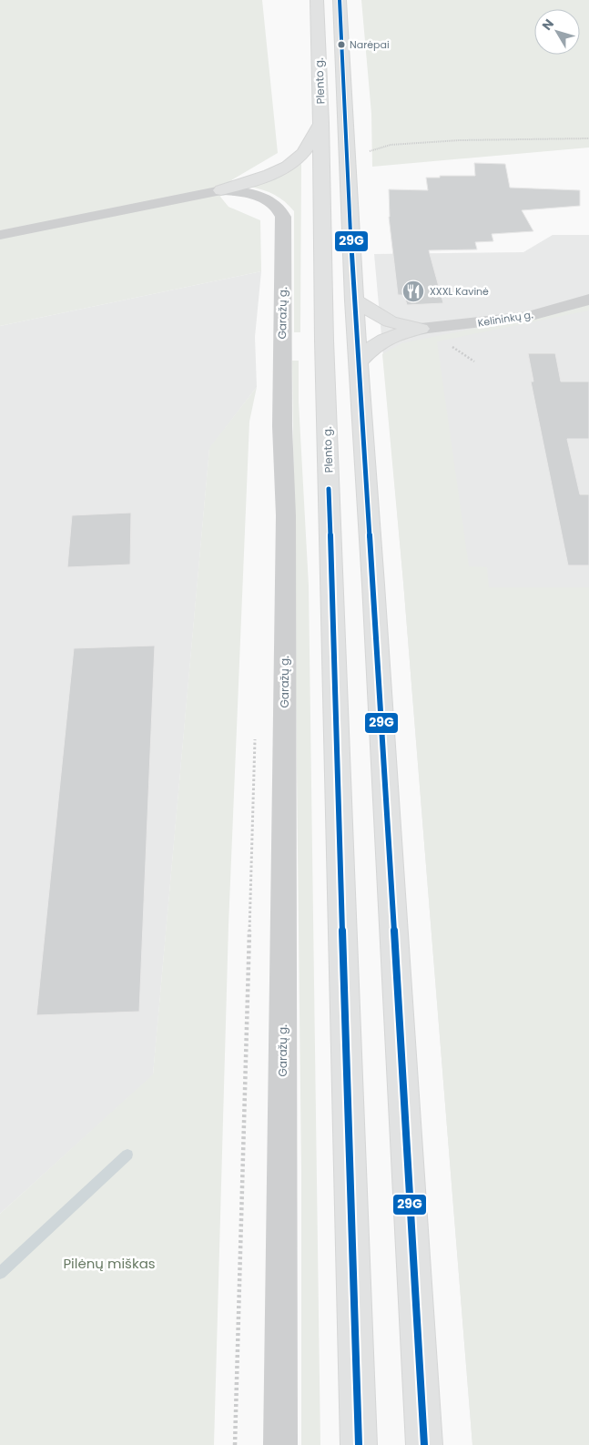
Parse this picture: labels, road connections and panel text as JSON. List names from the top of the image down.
{
  "streets": {
    "highway": ["Plento g."],
    "street": ["Garažų g.", "Kelininkų g."]
  },
  "parks": ["Pilėnų miškas"],
  "places": {
    "other": ["Narėpai"],
    "restaurant": ["XXXL Kavinė"]
  },
  "lines": ["transit line 29G"],
  "north": "top left"
}
